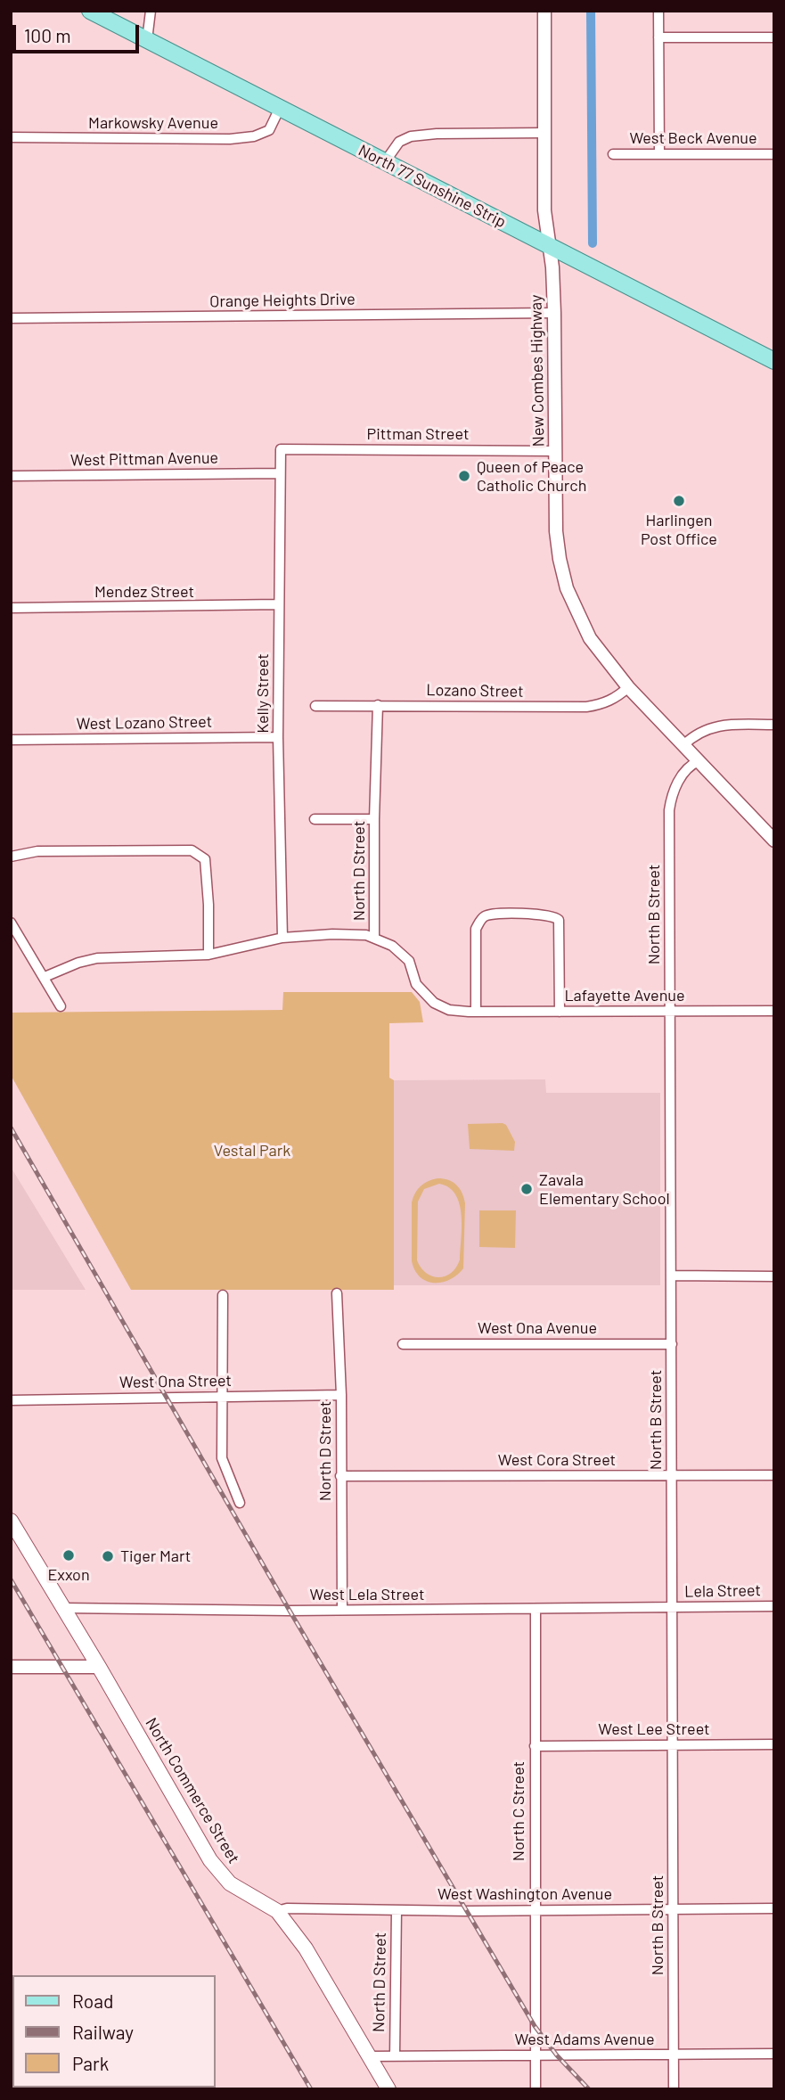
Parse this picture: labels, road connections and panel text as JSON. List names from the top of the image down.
{
  "streets": {
    "main road": ["North 77 Sunshine Strip", "North Commerce Street"],
    "street": [
      "Markowsky Avenue",
      "West Beck Avenue",
      "Orange Heights Drive",
      "New Combes Highway",
      "Pittman Street",
      "West Pittman Avenue",
      "Mendez Street",
      "Lozano Street",
      "Kelly Street",
      "West Lozano Street",
      "North D Street",
      "North B Street",
      "Lafayette Avenue",
      "West Ona Avenue",
      "West Ona Street",
      "West Cora Street",
      "Lela Street",
      "West Lela Street",
      "West Lee Street",
      "North C Street",
      "West Washington Avenue",
      "West Adams Avenue"
    ]
  },
  "crossings": [
    ["Markowsky Avenue", "North 77 Sunshine Strip"],
    ["North 77 Sunshine Strip", "New Combes Highway"],
    ["Orange Heights Drive", "New Combes Highway"],
    ["New Combes Highway", "Pittman Street"],
    ["New Combes Highway", "Lozano Street"],
    ["New Combes Highway", "North B Street"],
    ["Pittman Street", "Kelly Street"],
    ["West Pittman Avenue", "Kelly Street"],
    ["Mendez Street", "Kelly Street"],
    ["Lozano Street", "North D Street"],
    ["Kelly Street", "West Lozano Street"],
    ["North D Street", "Lafayette Avenue"],
    ["North D Street", "West Ona Street"],
    ["North D Street", "West Cora Street"],
    ["North D Street", "West Lela Street"],
    ["North D Street", "West Washington Avenue"],
    ["North D Street", "West Adams Avenue"],
    ["North B Street", "Lafayette Avenue"],
    ["North B Street", "West Ona Avenue"],
    ["North B Street", "West Cora Street"],
    ["North B Street", "Lela Street"],
    ["North B Street", "West Lela Street"],
    ["North B Street", "West Lee Street"],
    ["North B Street", "West Washington Avenue"],
    ["North B Street", "West Adams Avenue"],
    ["Lela Street", "West Lela Street"],
    ["West Lela Street", "North Commerce Street"],
    ["West Lela Street", "North C Street"],
    ["West Lee Street", "North C Street"],
    ["North Commerce Street", "West Washington Avenue"],
    ["North Commerce Street", "West Adams Avenue"],
    ["North C Street", "West Washington Avenue"],
    ["North C Street", "West Adams Avenue"]
  ],
  "parks": ["Vestal Park"],
  "places": [
    "Queen of Peace Catholic Church",
    "Harlingen Post Office",
    "Zavala Elementary School",
    "Exxon",
    "Tiger Mart"
  ],
  "legend": ["Road", "Railway", "Park"],
  "scale_bar": "100 m"
}
